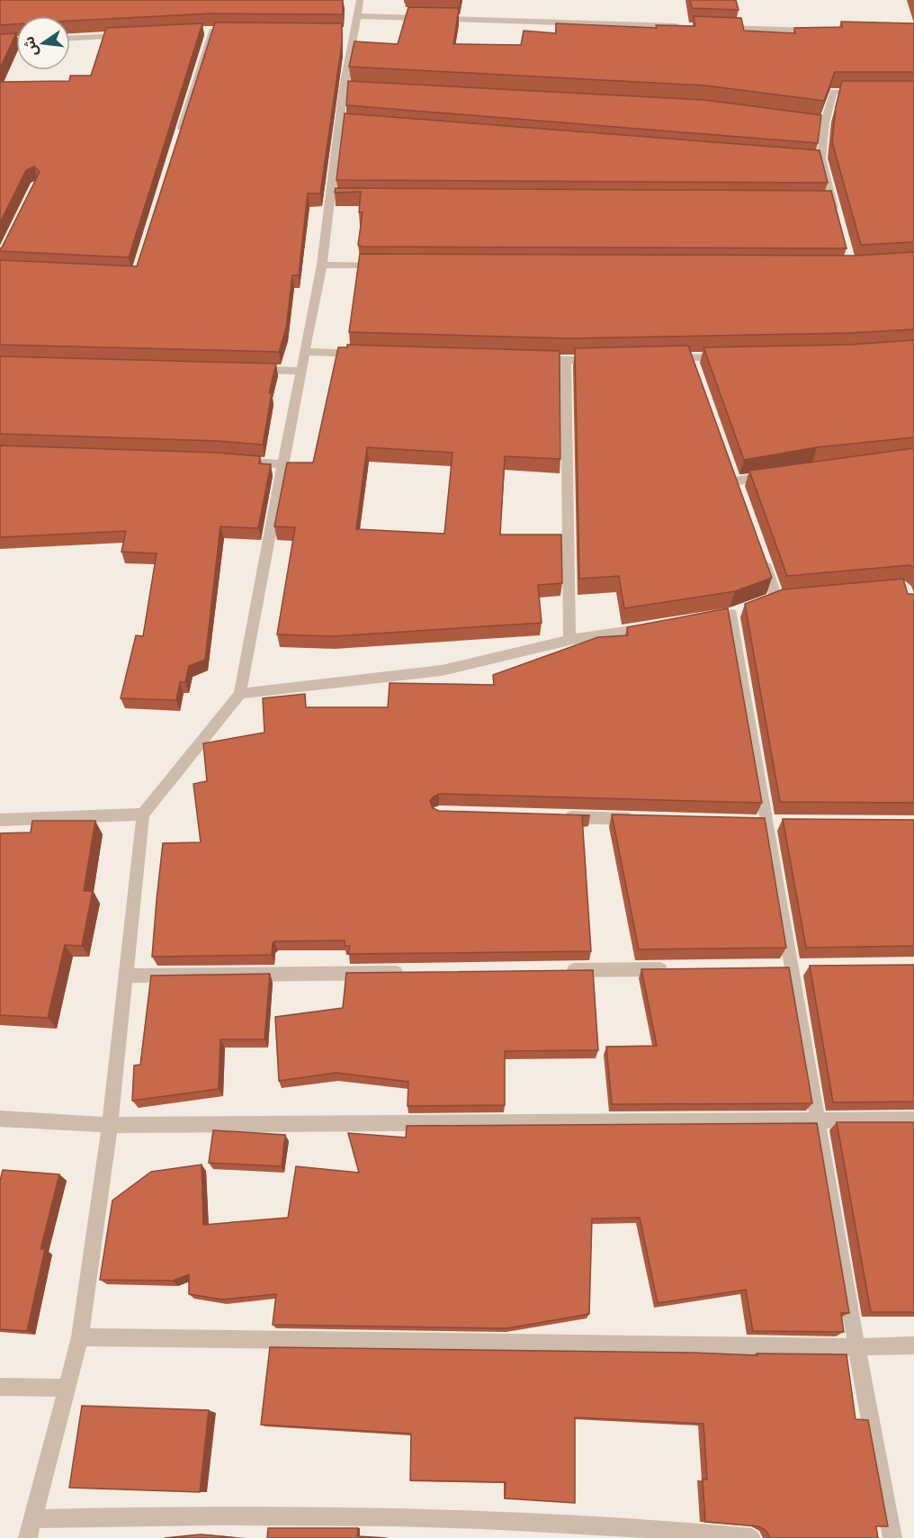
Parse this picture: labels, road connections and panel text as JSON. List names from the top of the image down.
{
  "north": "left"
}
